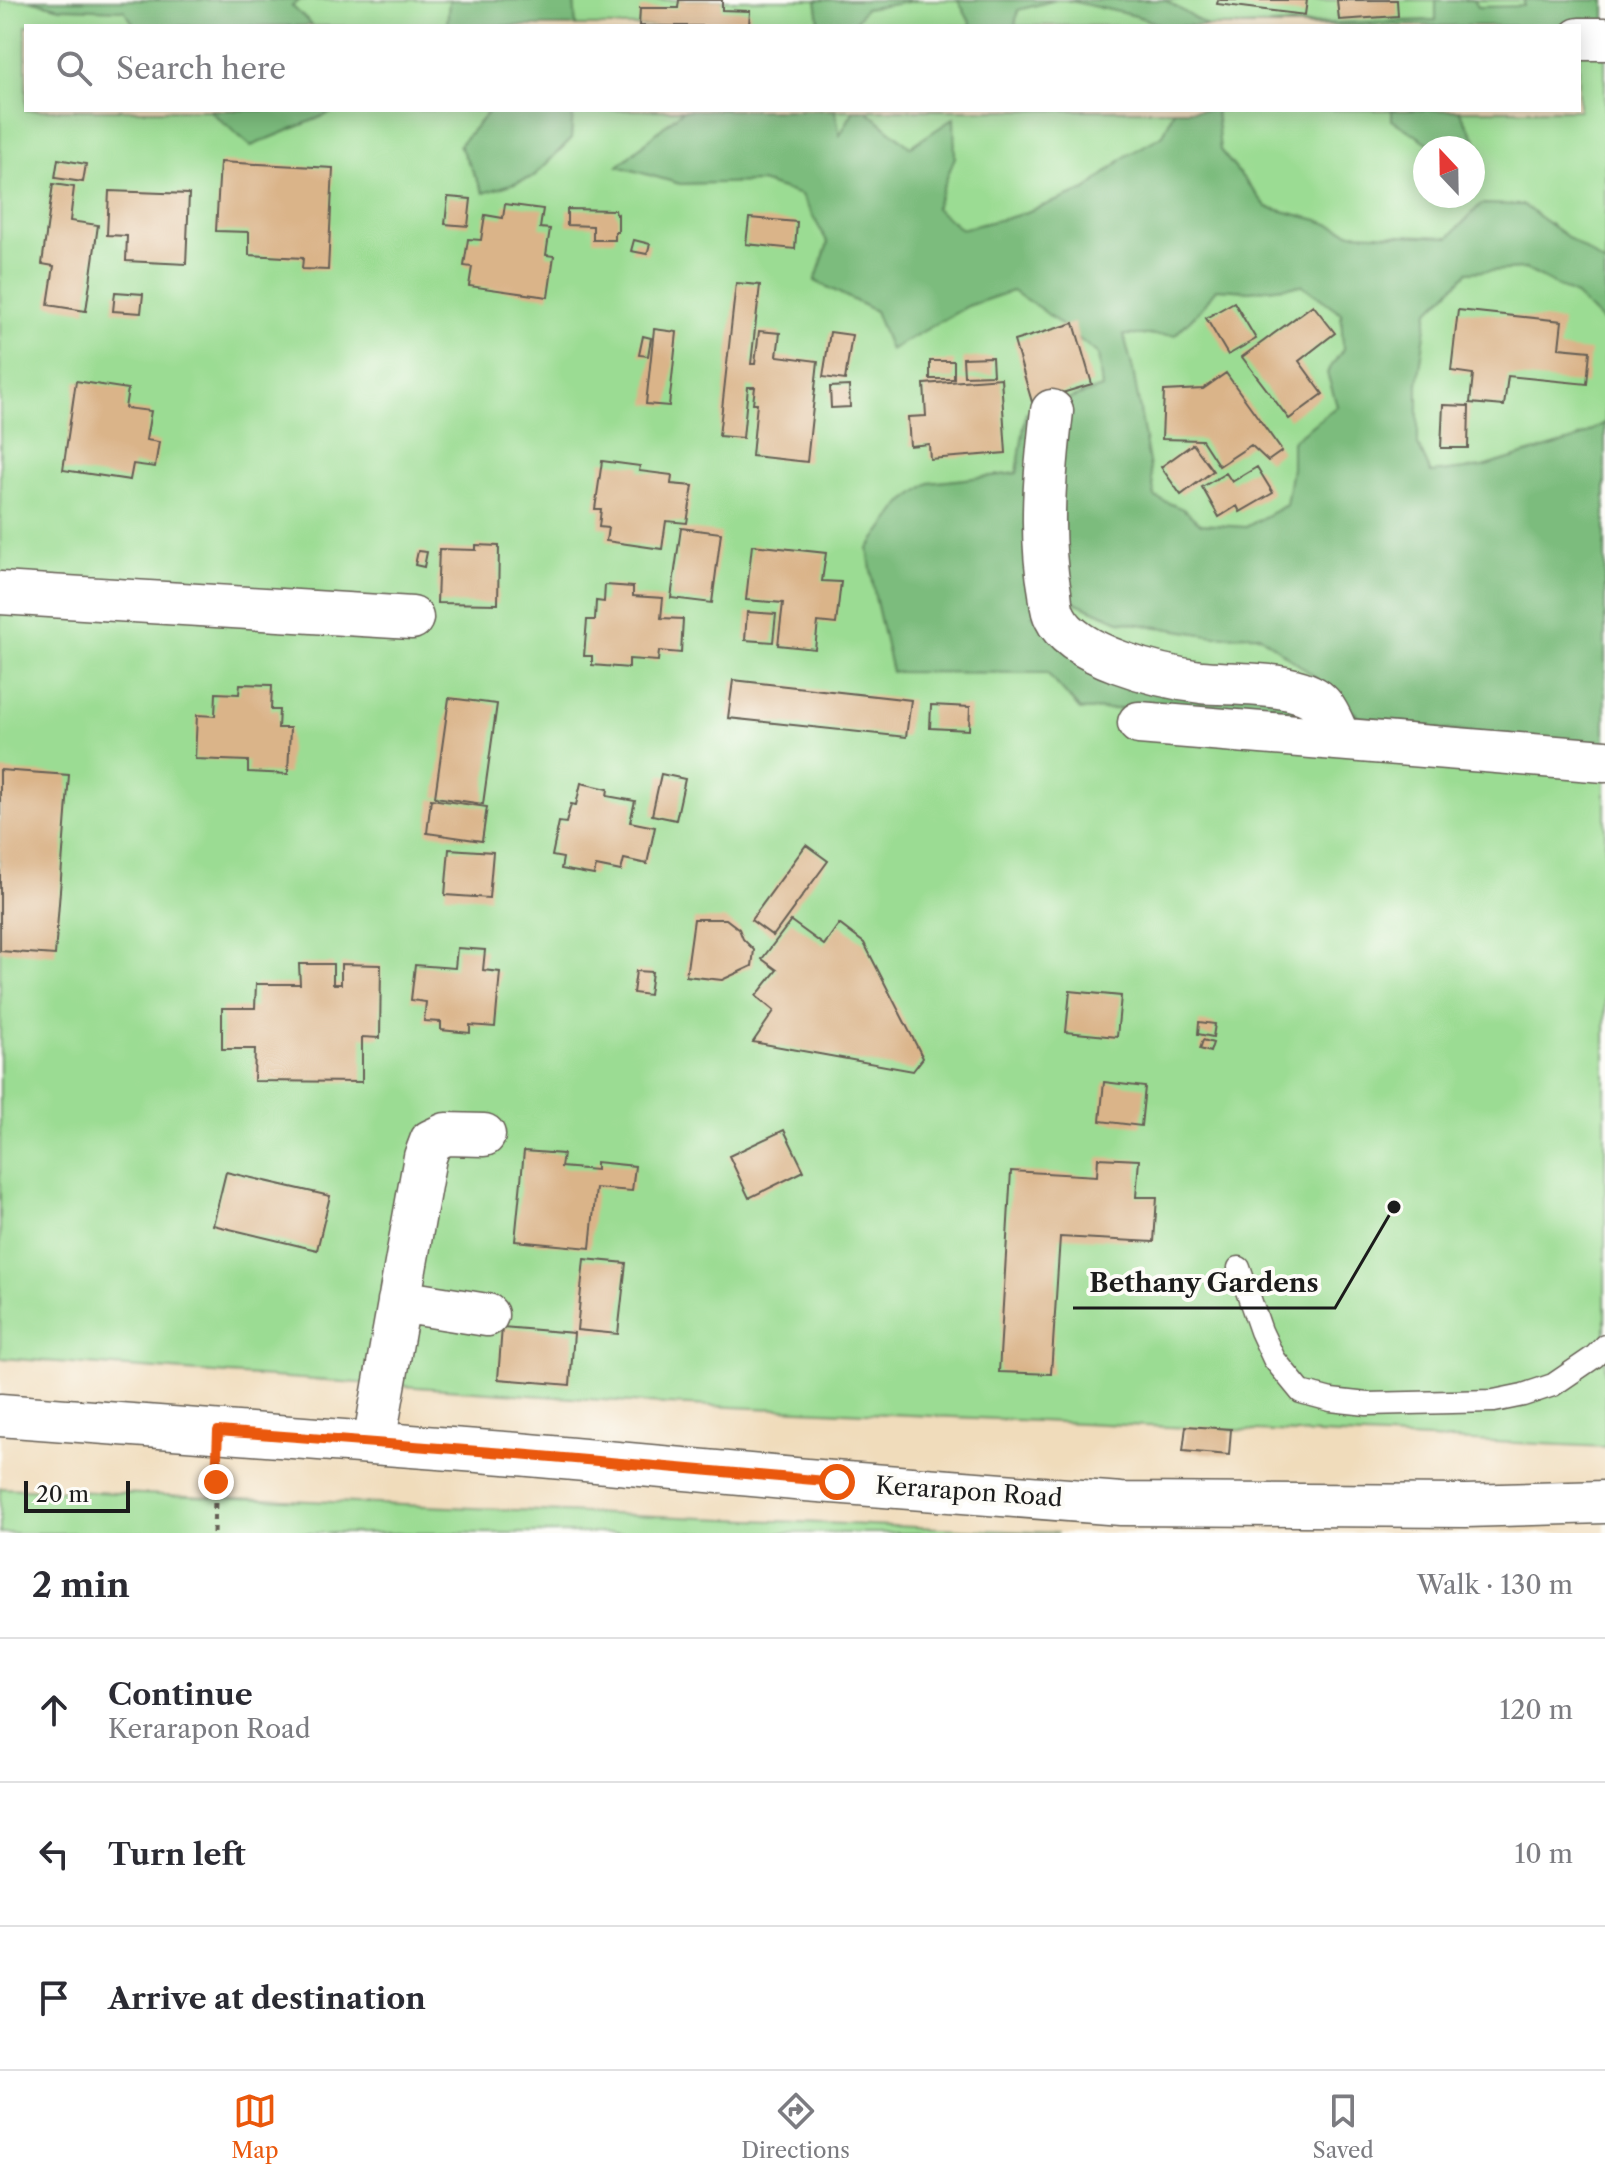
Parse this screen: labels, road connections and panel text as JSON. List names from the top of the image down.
{
  "streets": {
    "street": ["Kerarapon Road"]
  },
  "places": ["Bethany Gardens"],
  "scale_bar": "20 m",
  "north": "top",
  "page": {
    "search": "Search here",
    "scale": "20 m",
    "heading": ["2 min", "Walk · 130 m"],
    "list": [
      ["Continue", "Kerarapon Road", "120 m"],
      ["Turn left", "10 m"],
      "Arrive at destination"
    ],
    "nav": ["Map", "Directions", "Saved"]
  }
}
